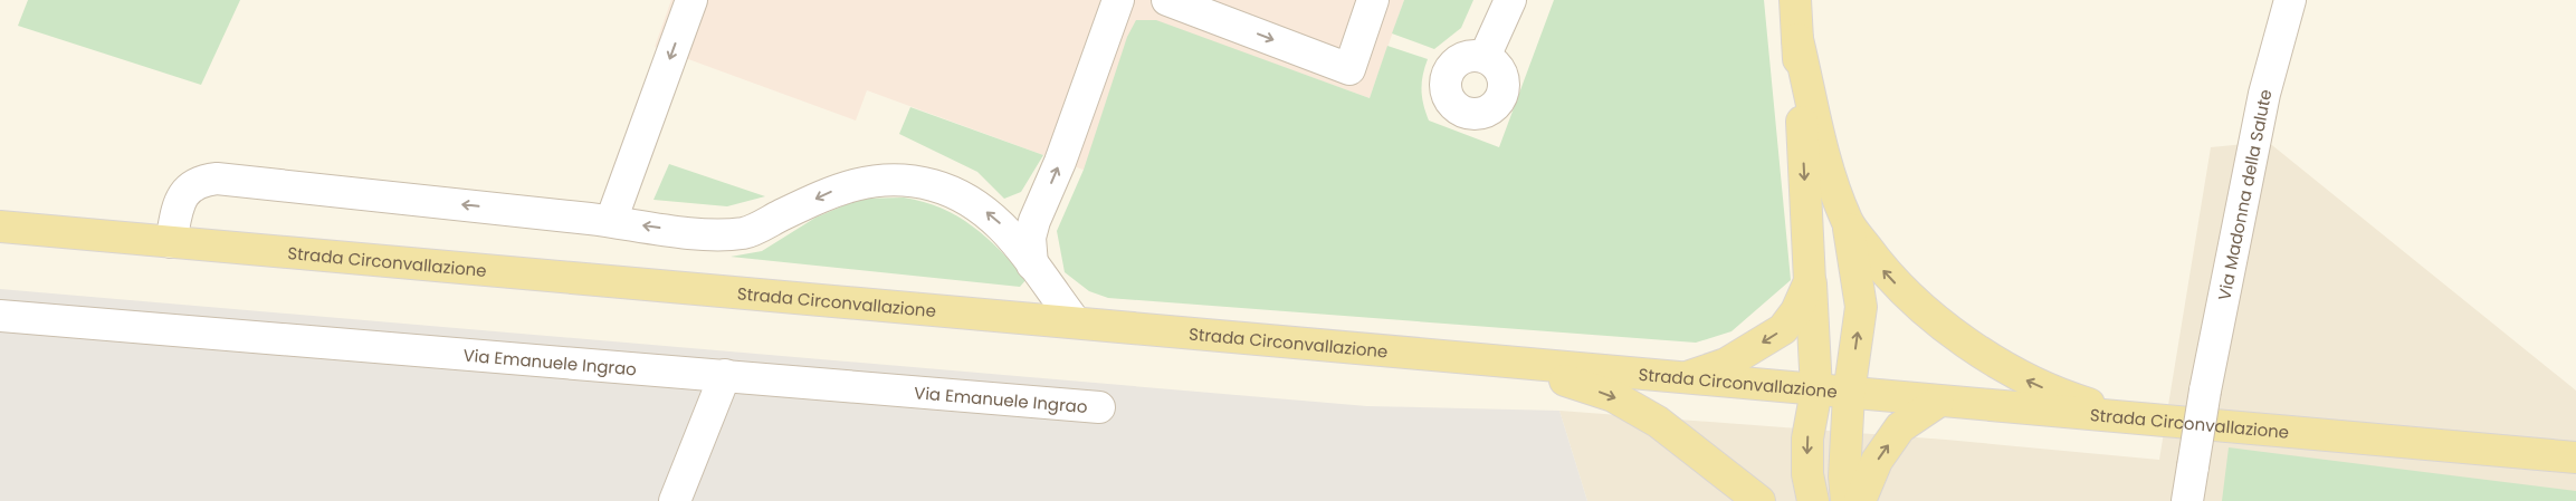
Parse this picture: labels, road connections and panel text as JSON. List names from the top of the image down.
{
  "streets": {
    "main road": ["Strada Circonvallazione"],
    "street": ["Via Madonna della Salute", "Via Emanuele Ingrao"]
  }
}
